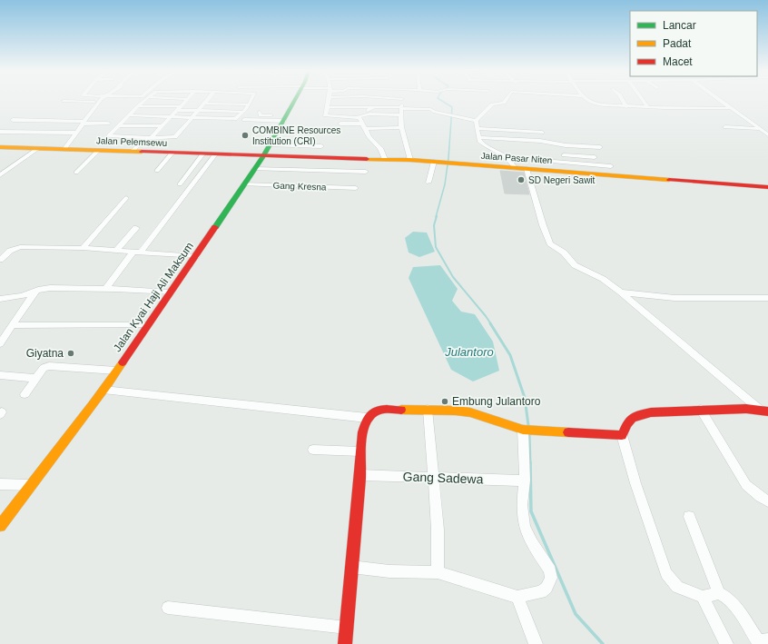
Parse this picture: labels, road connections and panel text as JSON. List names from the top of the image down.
{
  "streets": {
    "street": [
      "Jalan Pelemsewu",
      "Jalan Pasar Niten",
      "Gang Kresna",
      "Jalan Kyai Haji Ali Maksum",
      "Gang Sadewa"
    ]
  },
  "crossings": [
    ["Jalan Pelemsewu", "Jalan Pasar Niten"],
    ["Jalan Pelemsewu", "Jalan Kyai Haji Ali Maksum"],
    ["Jalan Pasar Niten", "Jalan Kyai Haji Ali Maksum"],
    ["Gang Kresna", "Jalan Kyai Haji Ali Maksum"]
  ],
  "water": ["Julantoro"],
  "places": [
    "COMBINE Resources Institution (CRI)",
    "SD Negeri Sawit",
    "Giyatna",
    "Embung Julantoro"
  ],
  "legend": ["Lancar", "Padat", "Macet"]
}
